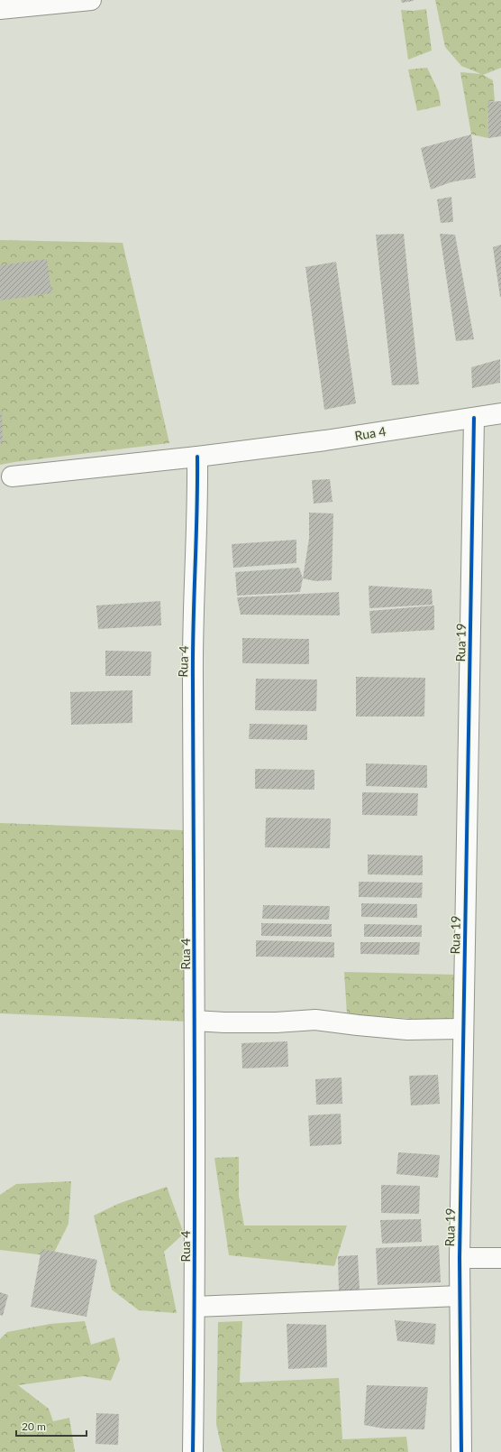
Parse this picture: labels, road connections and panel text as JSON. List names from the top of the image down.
{
  "streets": {
    "street": ["Rua 4", "Rua 19"]
  },
  "crossings": [
    ["Rua 4", "Rua 19"]
  ],
  "scale_bar": "20 m"
}
